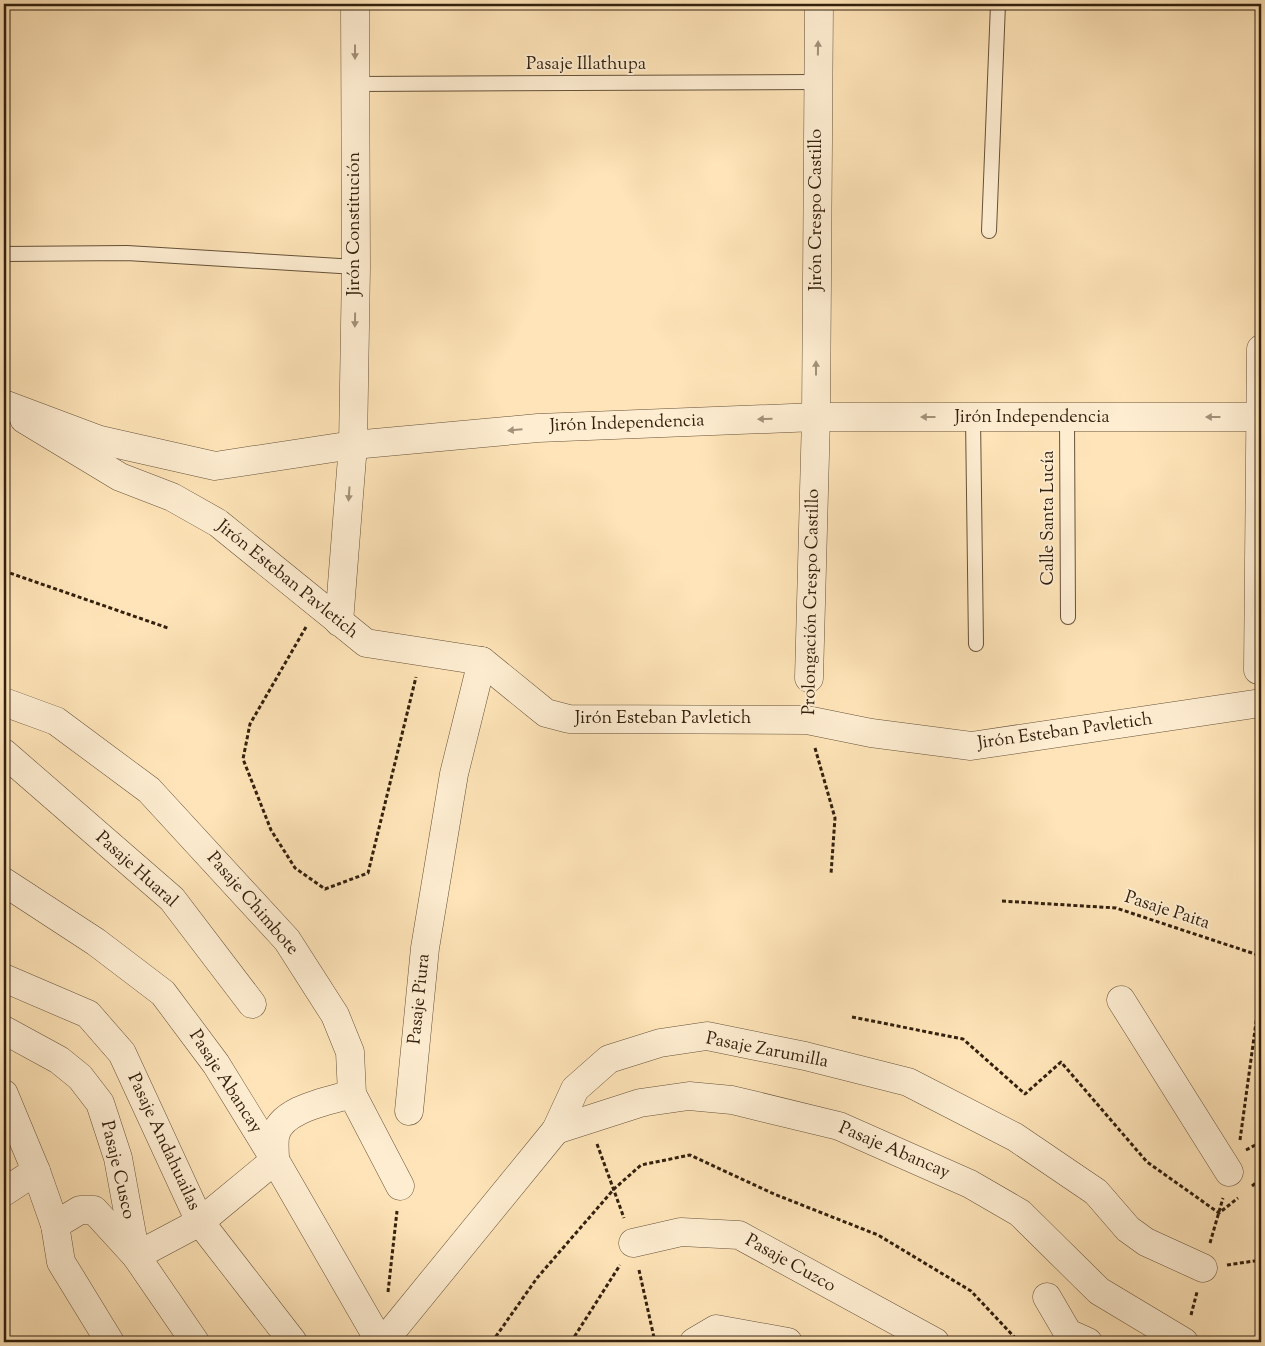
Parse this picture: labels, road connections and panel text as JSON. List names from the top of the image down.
{
  "streets": {
    "street": [
      "Jirón Crespo Castillo",
      "Jirón Constitución",
      "Jirón Independencia",
      "Jirón Esteban Pavletich",
      "Prolongación Crespo Castillo",
      "Pasaje Huaral",
      "Pasaje Chimbote",
      "Pasaje Piura",
      "Pasaje Zarumilla",
      "Pasaje Abancay",
      "Pasaje Andahuailas",
      "Pasaje Cusco",
      "Pasaje Cuzco"
    ],
    "lane": ["Pasaje Illathupa", "Calle Santa Lucía"],
    "path": ["Pasaje Paita"]
  },
  "crossings": [
    ["Pasaje Illathupa", "Jirón Crespo Castillo"],
    ["Pasaje Illathupa", "Jirón Constitución"],
    ["Jirón Crespo Castillo", "Jirón Independencia"],
    ["Jirón Crespo Castillo", "Prolongación Crespo Castillo"],
    ["Jirón Constitución", "Jirón Independencia"],
    ["Jirón Constitución", "Jirón Esteban Pavletich"],
    ["Jirón Independencia", "Calle Santa Lucía"],
    ["Jirón Independencia", "Jirón Esteban Pavletich"],
    ["Jirón Independencia", "Prolongación Crespo Castillo"],
    ["Jirón Esteban Pavletich", "Prolongación Crespo Castillo"],
    ["Jirón Esteban Pavletich", "Pasaje Piura"],
    ["Pasaje Zarumilla", "Pasaje Abancay"]
  ],
  "one_way": ["Jirón Crespo Castillo", "Jirón Constitución", "Jirón Independencia"]
}
